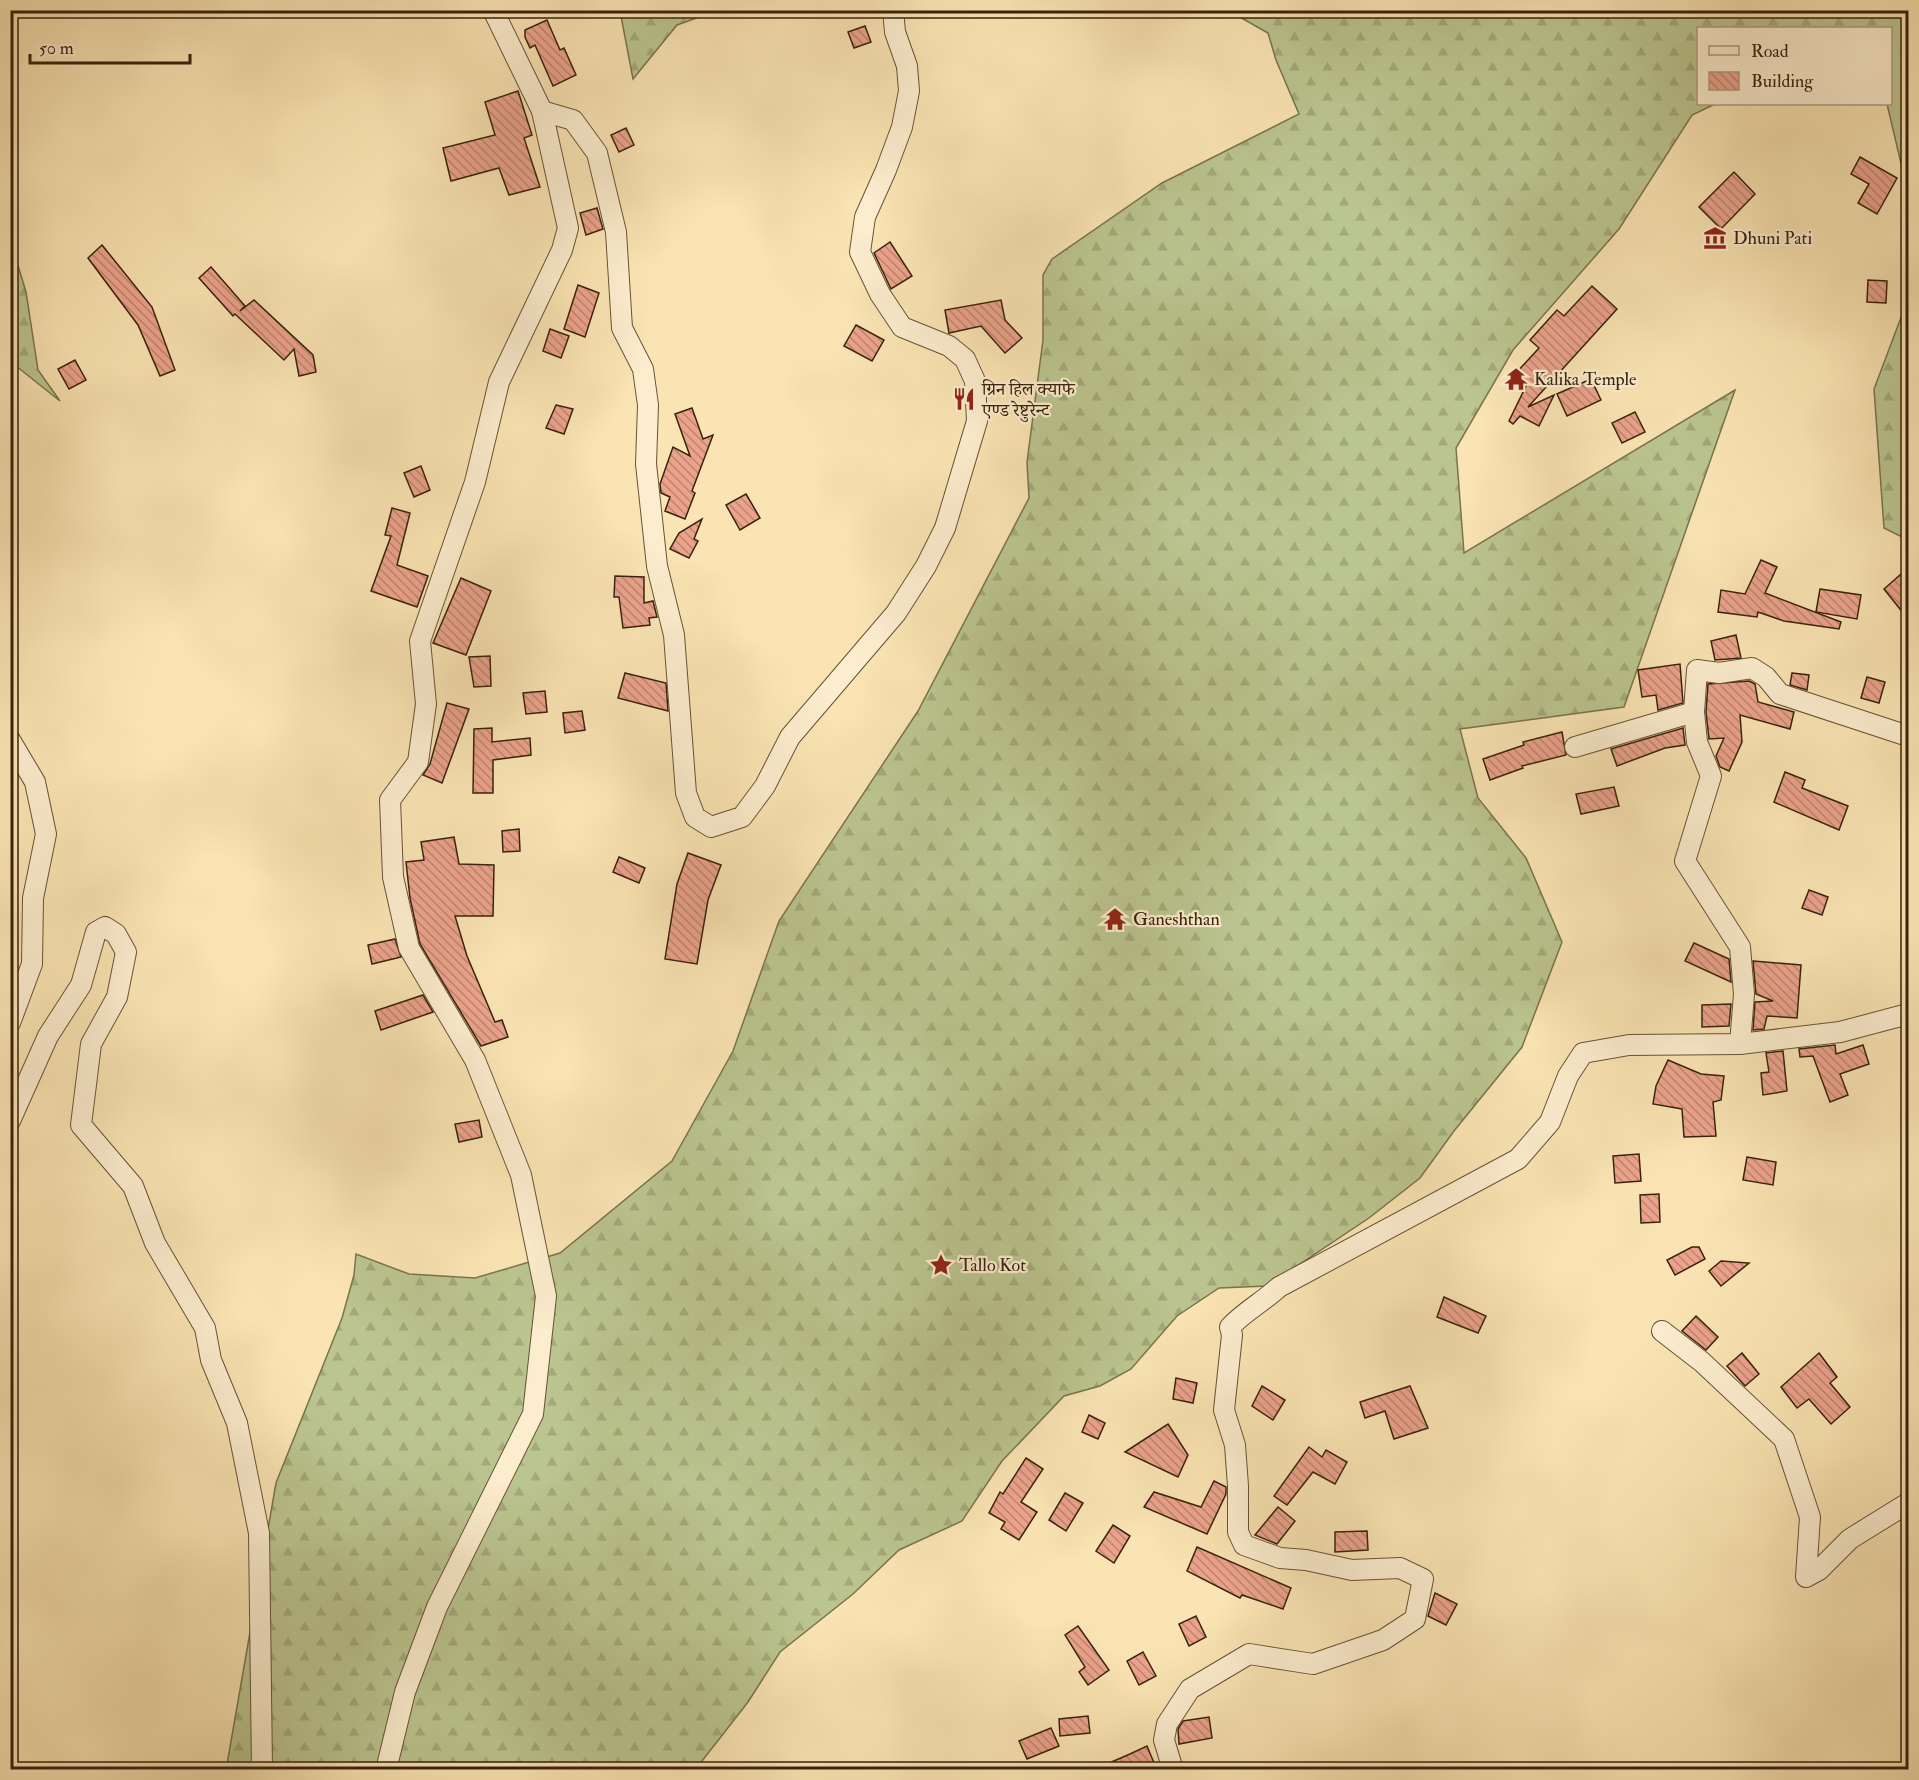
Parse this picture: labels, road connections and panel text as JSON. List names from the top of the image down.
{
  "places": {
    "museum": ["Dhuni Pati"],
    "temple": ["Kalika Temple", "Ganeshthan"],
    "restaurant": ["ग्रिन हिल क्याफे एण्ड रेष्टुरेन्ट"],
    "place": ["Tallo Kot"]
  },
  "legend": ["Road", "Building"],
  "scale_bar": "50 m"
}
